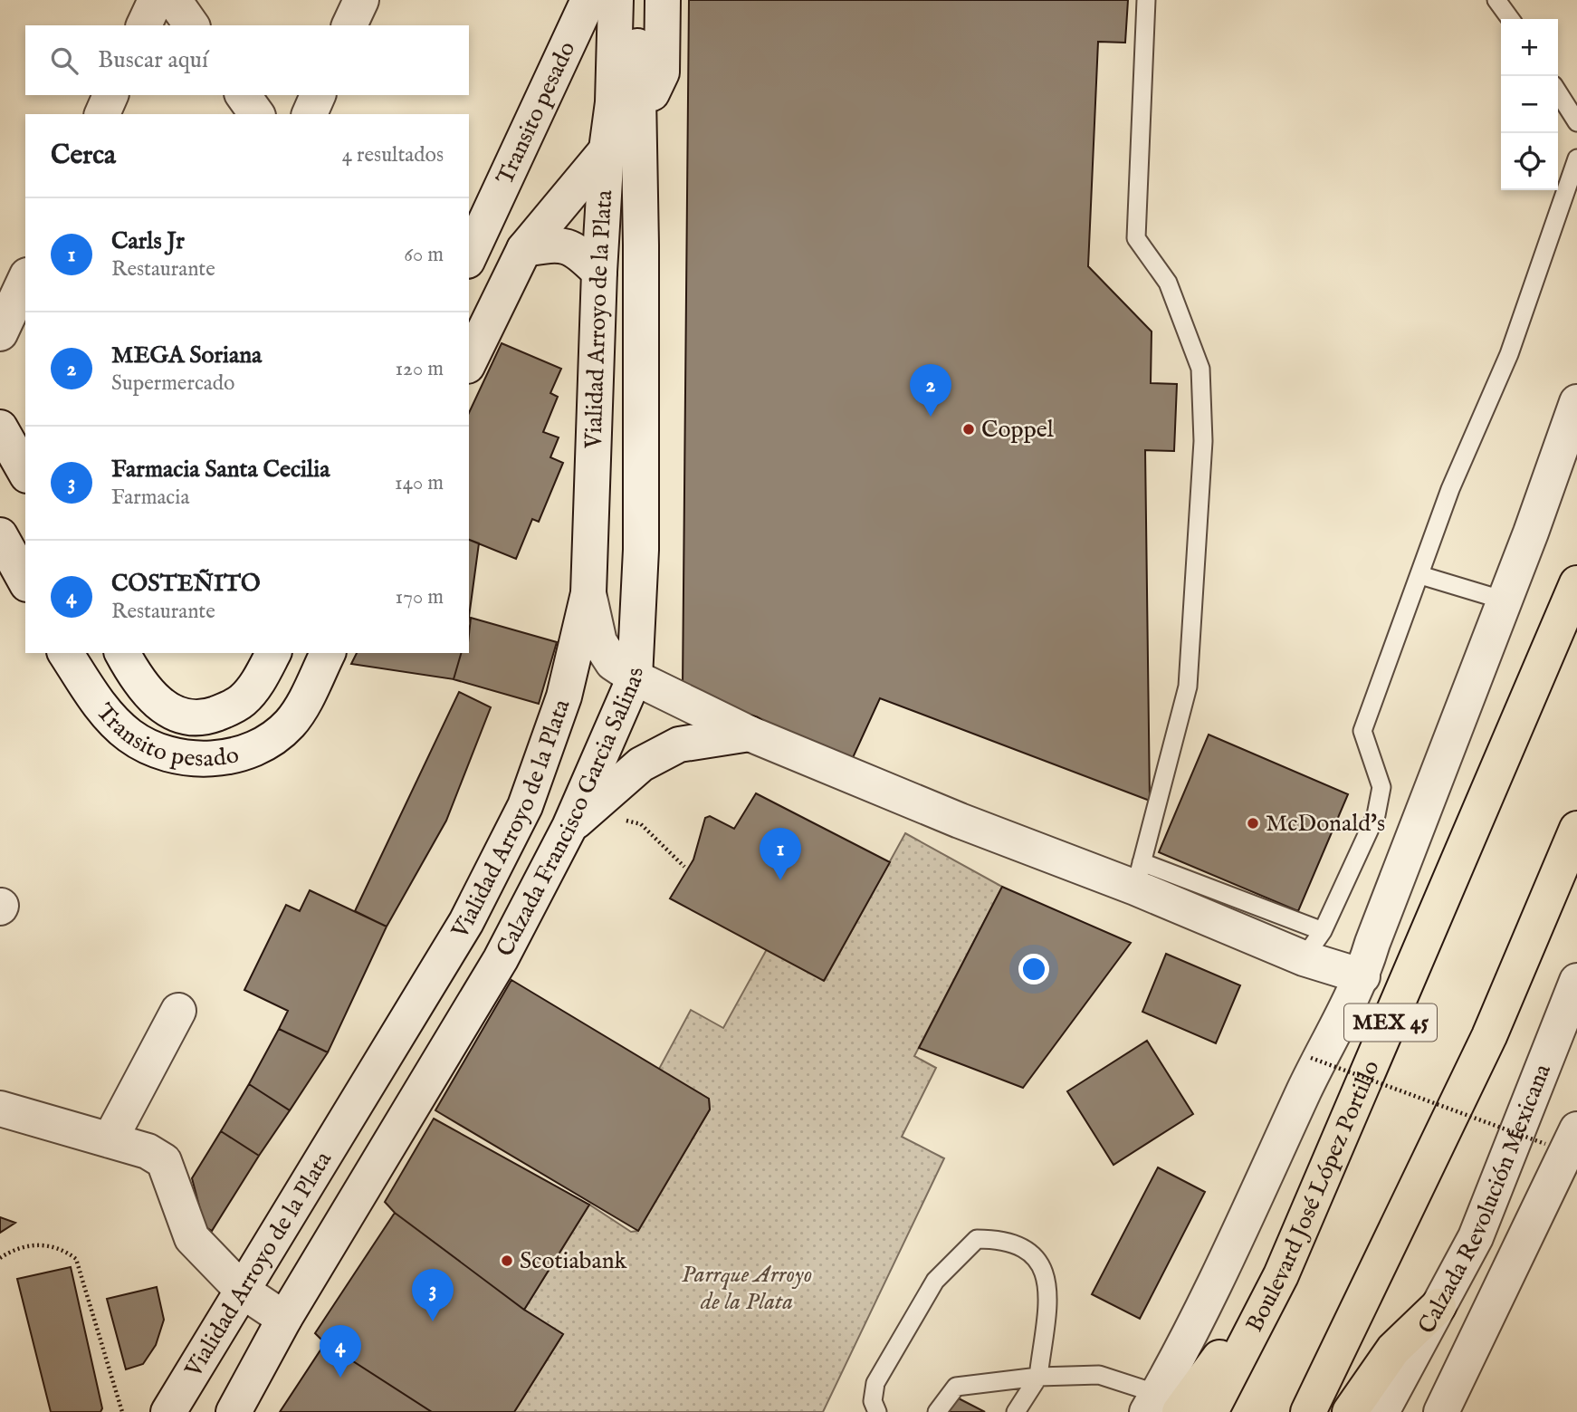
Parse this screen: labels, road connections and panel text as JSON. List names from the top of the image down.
{
  "streets": {
    "main road": [
      "Transito pesado",
      "Vialidad Arroyo de la Plata",
      "Calzada Francisco Garcia Salinas",
      "MEX 45",
      "Boulevard José López Portillo",
      "Calzada Revolución Mexicana"
    ]
  },
  "crossings": [
    ["Vialidad Arroyo de la Plata", "Calzada Francisco Garcia Salinas"]
  ],
  "parks": ["Parrque Arroyo de la Plata"],
  "places": ["Coppel", "McDonald's", "Scotiabank"],
  "page": {
    "map_buttons": ["+", "−"],
    "search": "Buscar aquí",
    "heading": ["Cerca", "4 resultados"],
    "list": [
      {
        "mark": "1",
        "name": "Carls Jr",
        "note": "Restaurante",
        "value": "60 m"
      },
      {
        "mark": "2",
        "name": "MEGA Soriana",
        "note": "Supermercado",
        "value": "120 m"
      },
      {
        "mark": "3",
        "name": "Farmacia Santa Cecilia",
        "note": "Farmacia",
        "value": "140 m"
      },
      {
        "mark": "4",
        "name": "COSTEÑITO",
        "note": "Restaurante",
        "value": "170 m"
      }
    ],
    "pins": [
      "2",
      "1",
      "3",
      "4"
    ]
  }
}
